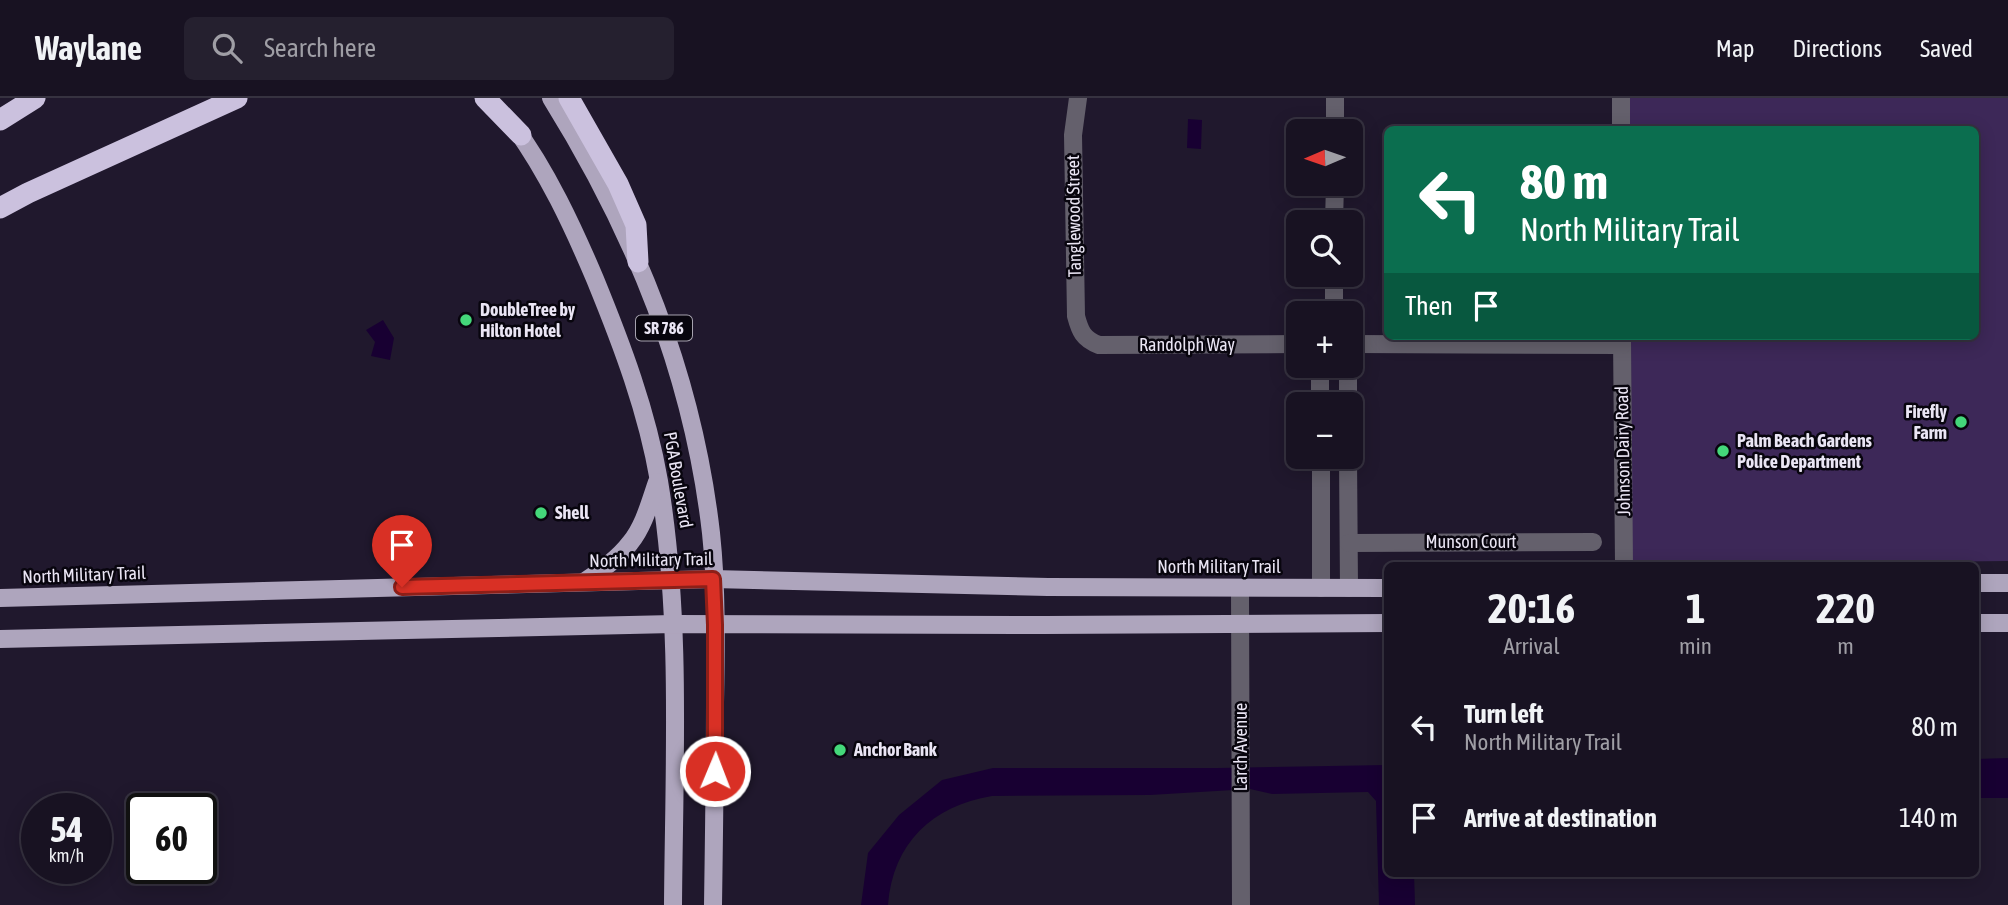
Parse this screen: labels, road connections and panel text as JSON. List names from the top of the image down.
{
  "streets": {
    "main road": ["SR 786", "PGA Boulevard", "North Military Trail"],
    "street": [
      "Tanglewood Street",
      "Randolph Way",
      "Johnson Dairy Road",
      "Munson Court",
      "Larch Avenue"
    ]
  },
  "crossings": [
    ["Tanglewood Street", "Randolph Way"],
    ["PGA Boulevard", "North Military Trail"],
    ["North Military Trail", "Larch Avenue"]
  ],
  "places": [
    "DoubleTree by Hilton Hotel",
    "Firefly Farm",
    "Palm Beach Gardens Police Department",
    "Shell",
    "Anchor Bank"
  ],
  "north": "left",
  "page": {
    "header": "Waylane",
    "search": "Search here",
    "nav": ["Map", "Directions", "Saved"],
    "map_buttons": ["+", "−"],
    "turn": ["80 m", "North Military Trail"],
    "then": "Then",
    "eta": [
      "20:16",
      "Arrival",
      "1",
      "min",
      "220",
      "m"
    ],
    "list": [
      {
        "name": "Turn left",
        "note": "North Military Trail",
        "value": "80 m"
      },
      {
        "name": "Arrive at destination",
        "value": "140 m"
      }
    ],
    "speed": "54 km/h",
    "limit": "60"
  }
}
